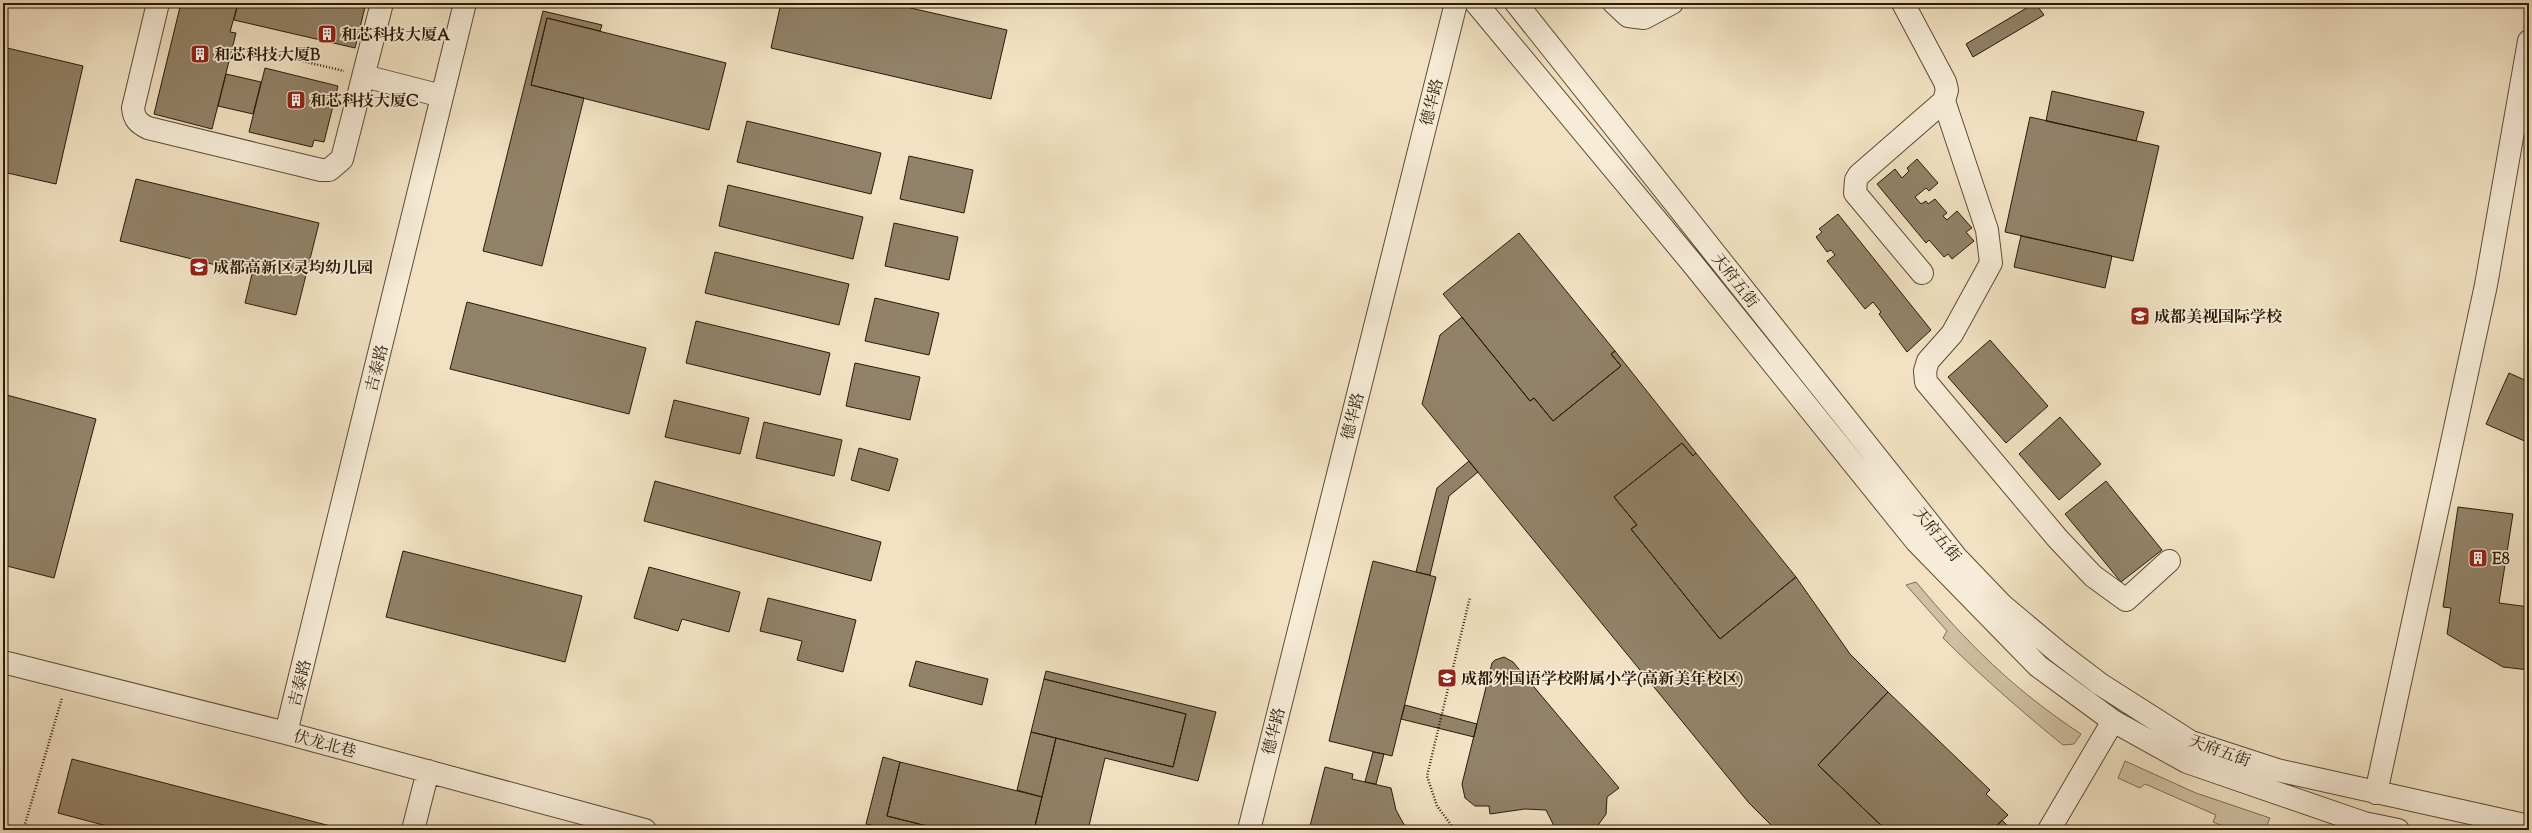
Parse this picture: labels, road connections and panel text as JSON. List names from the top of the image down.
{
  "streets": {
    "street": [
      "德华路",
      "天府五街",
      "吉泰路",
      "伏龙北巷"
    ]
  },
  "crossings": [
    ["吉泰路", "伏龙北巷"]
  ],
  "places": {
    "building": [
      "和芯科技大厦A",
      "和芯科技大厦B",
      "和芯科技大厦C",
      "E8"
    ],
    "school or university": ["成都高新区灵均幼儿园", "成都美视国际学校", "成都外国语学校附属小学(高新美年校区)"]
  }
}
